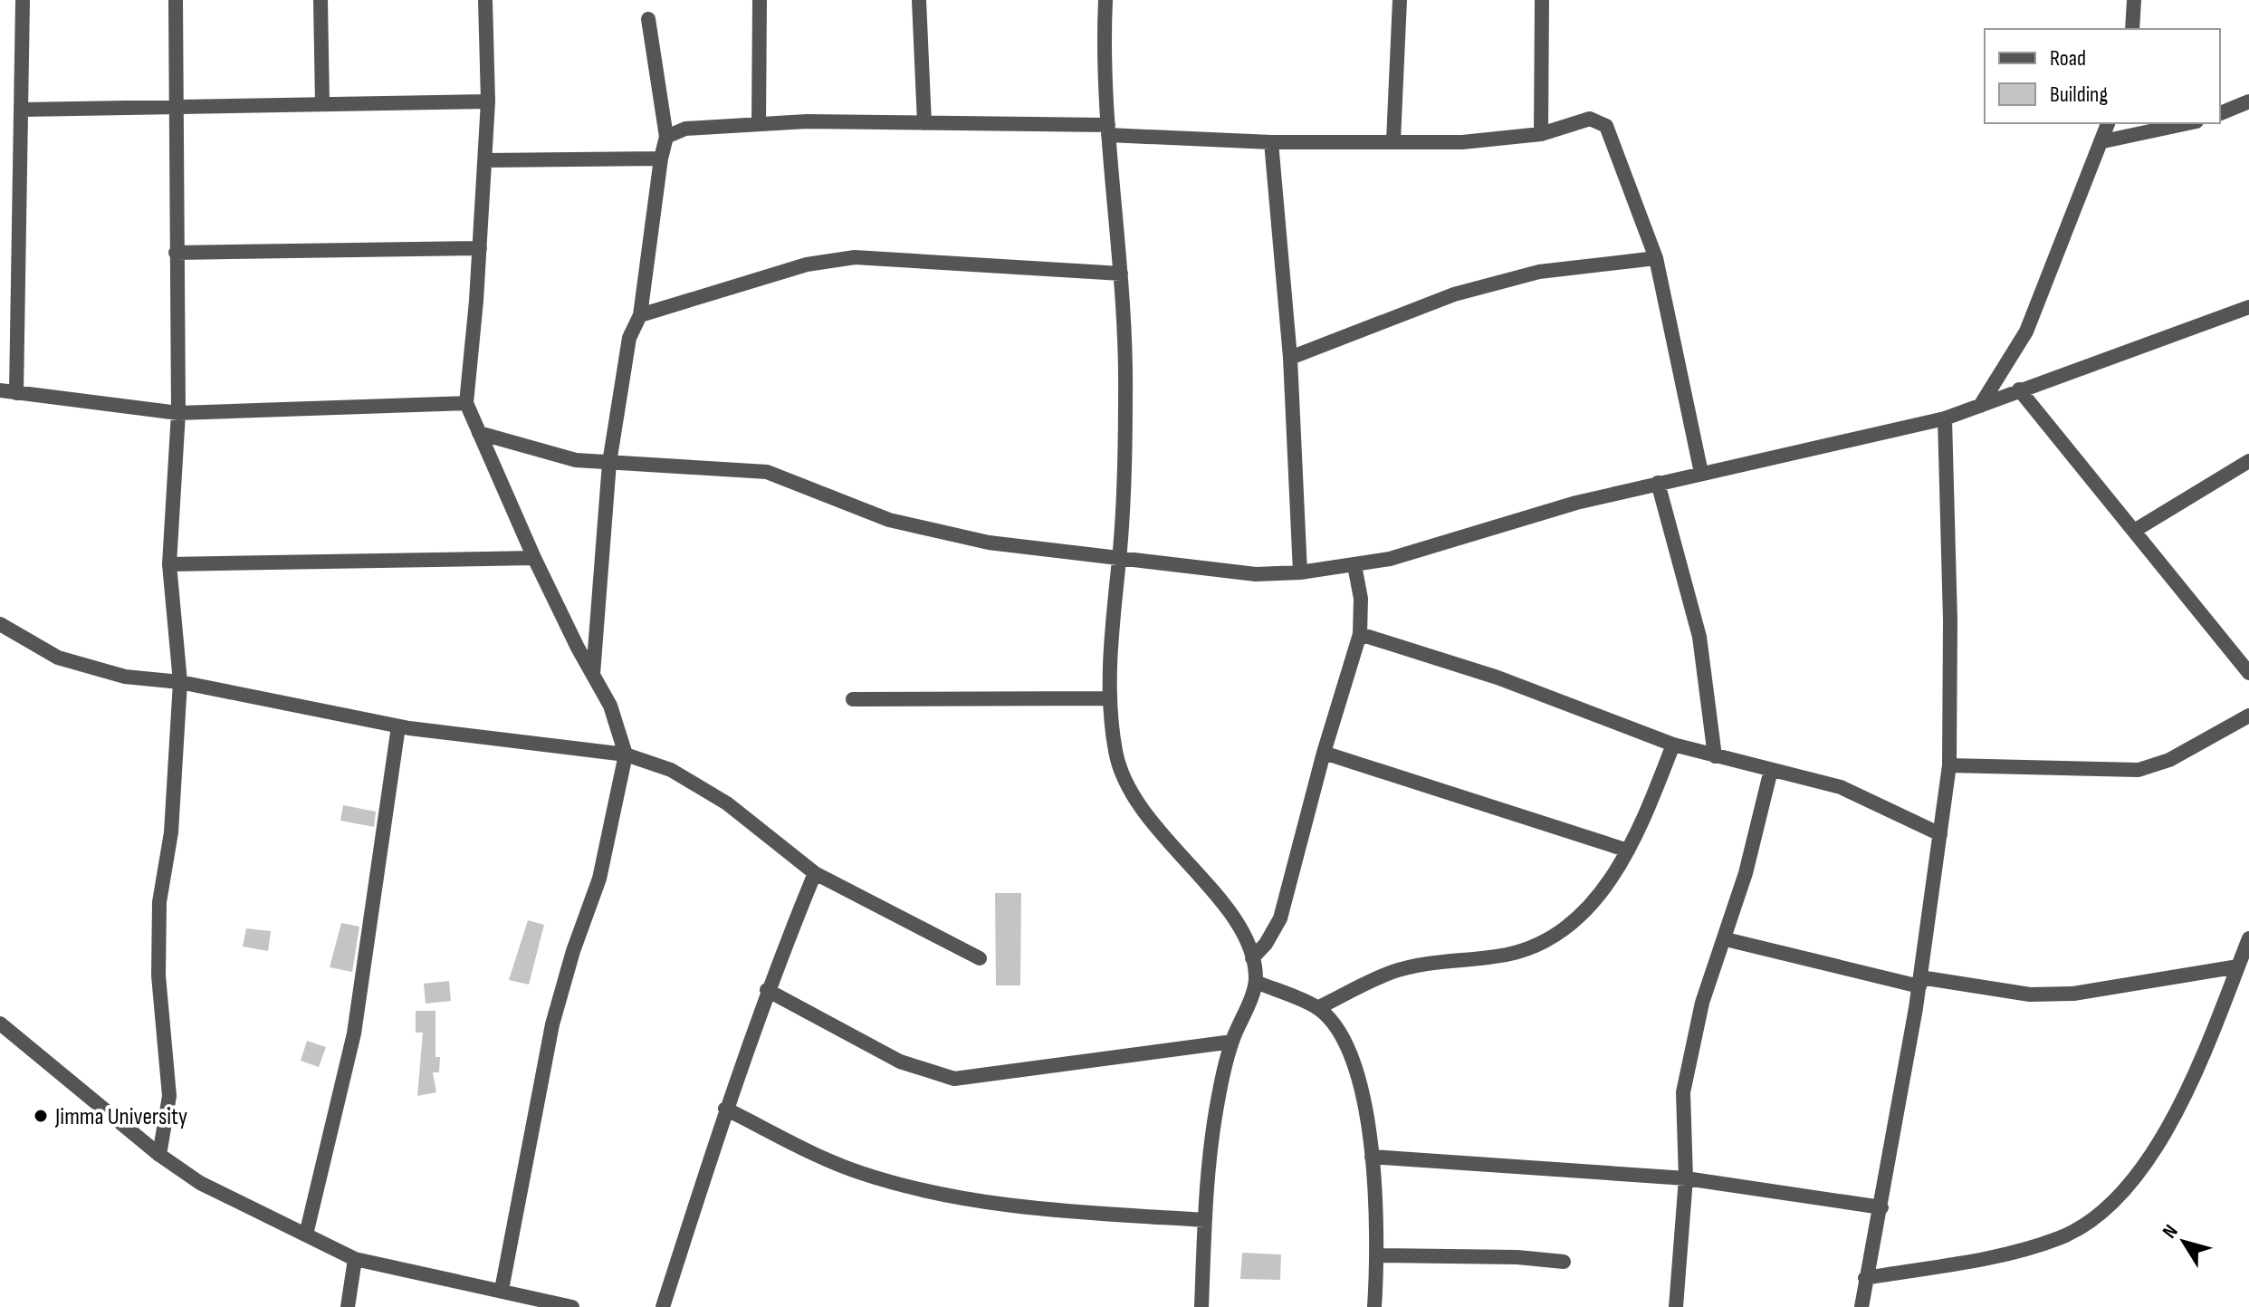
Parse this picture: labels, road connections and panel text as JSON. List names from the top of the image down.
{
  "places": ["Jimma University"],
  "legend": ["Road", "Building"],
  "north": "top left"
}
